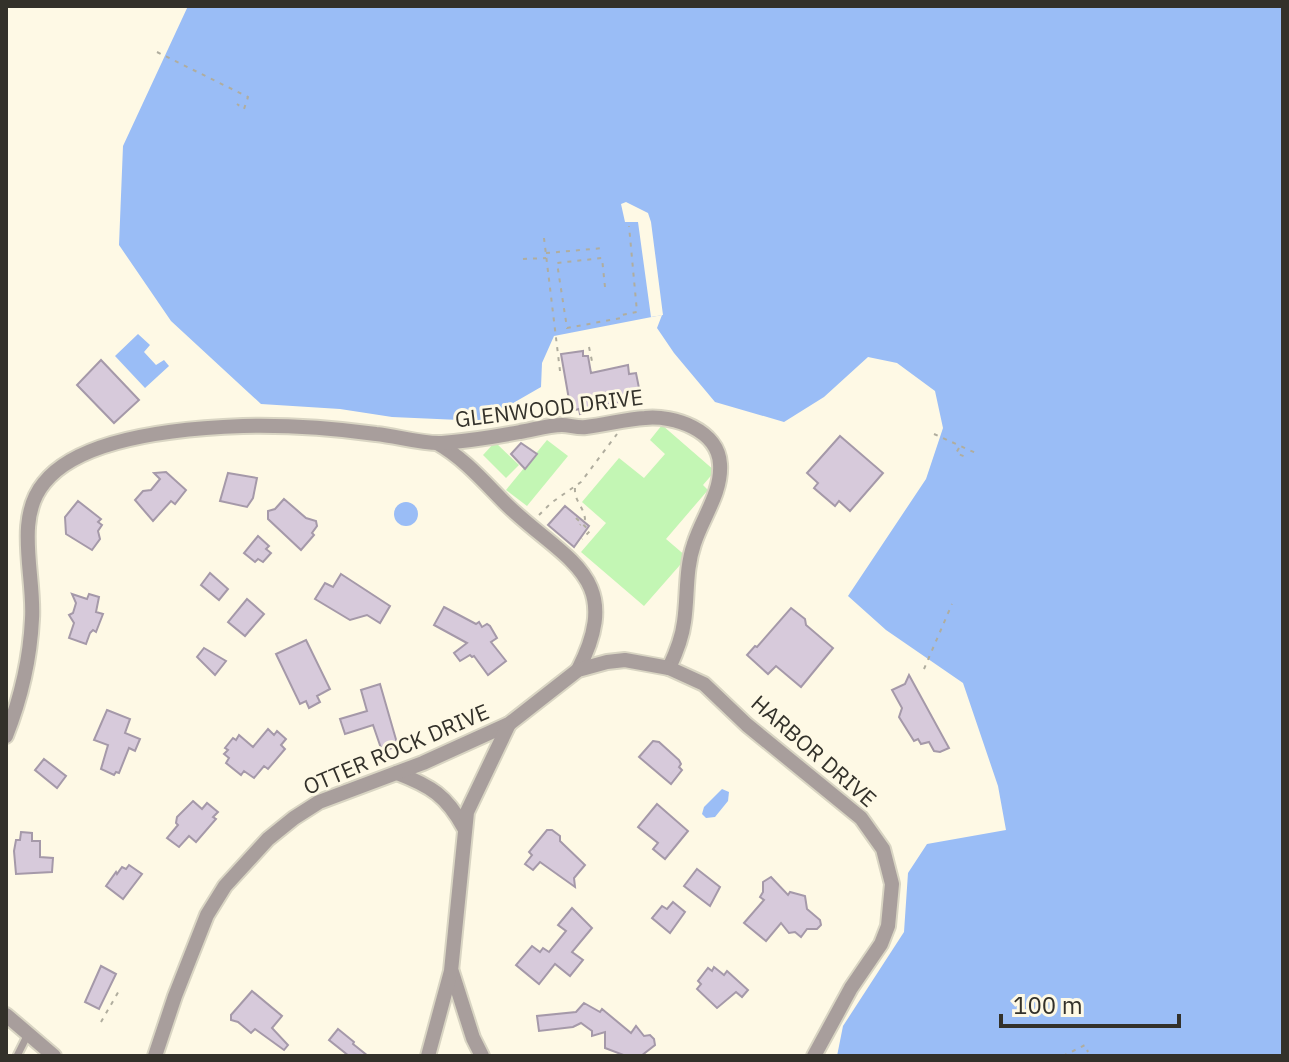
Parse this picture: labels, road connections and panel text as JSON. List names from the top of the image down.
{
  "streets": {
    "street": ["GLENWOOD DRIVE", "OTTER ROCK DRIVE", "HARBOR DRIVE"]
  },
  "crossings": [
    ["GLENWOOD DRIVE", "HARBOR DRIVE"],
    ["OTTER ROCK DRIVE", "HARBOR DRIVE"]
  ],
  "scale_bar": "100 m"
}
